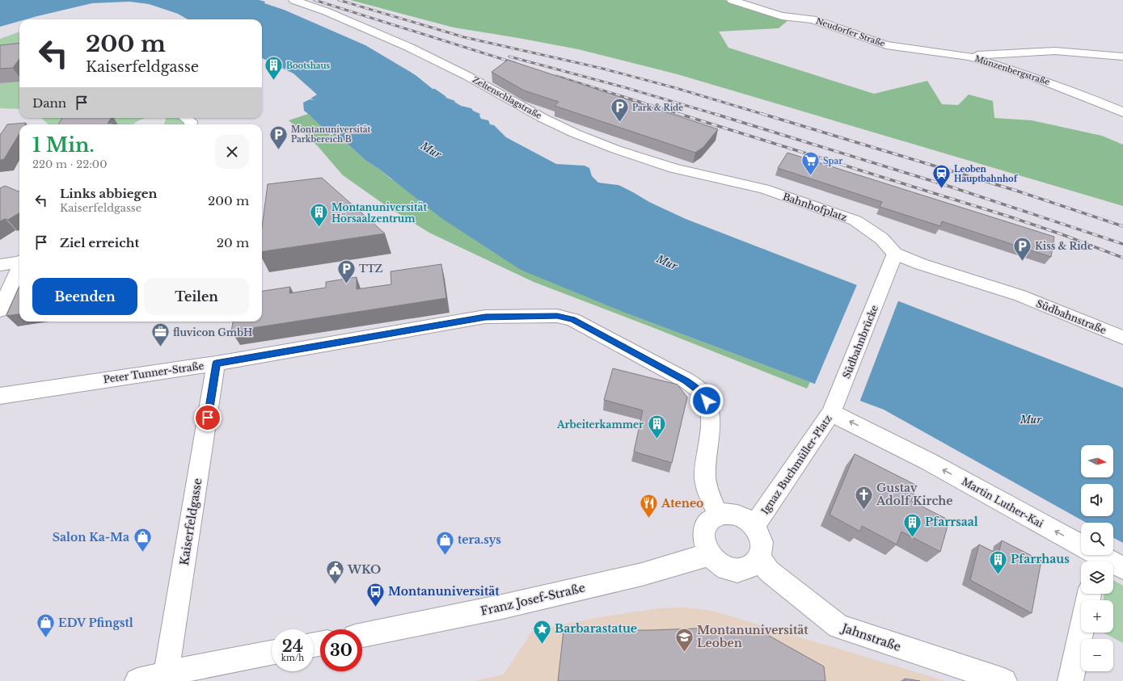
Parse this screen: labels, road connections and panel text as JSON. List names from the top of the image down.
{
  "streets": {
    "street": [
      "Neudorfer Straße",
      "Münzenbergstraße",
      "Zeltenschlagstraße",
      "Bahnhofplatz",
      "Südbahnstraße",
      "Südbahnbrücke",
      "Peter Tunner-Straße",
      "Ignaz Buchmüller-Platz",
      "Martin Luther-Kai",
      "Kaiserfeldgasse",
      "Franz Josef-Straße",
      "Jahnstraße"
    ]
  },
  "crossings": [
    ["Neudorfer Straße", "Münzenbergstraße"],
    ["Zeltenschlagstraße", "Bahnhofplatz"],
    ["Bahnhofplatz", "Südbahnstraße"],
    ["Bahnhofplatz", "Südbahnbrücke"],
    ["Südbahnbrücke", "Ignaz Buchmüller-Platz"],
    ["Südbahnbrücke", "Martin Luther-Kai"],
    ["Peter Tunner-Straße", "Ignaz Buchmüller-Platz"],
    ["Peter Tunner-Straße", "Kaiserfeldgasse"],
    ["Peter Tunner-Straße", "Franz Josef-Straße"],
    ["Peter Tunner-Straße", "Jahnstraße"],
    ["Ignaz Buchmüller-Platz", "Martin Luther-Kai"],
    ["Ignaz Buchmüller-Platz", "Franz Josef-Straße"],
    ["Ignaz Buchmüller-Platz", "Jahnstraße"],
    ["Franz Josef-Straße", "Jahnstraße"]
  ],
  "one_way": ["Martin Luther-Kai"],
  "water": ["Mur"],
  "places": {
    "building": [
      "Bootshaus",
      "Montanuniversität Hörsaalzentrum",
      "Arbeiterkammer",
      "Pfarrsaal",
      "Pfarrhaus"
    ],
    "parking": [
      "Park & Ride",
      "Montanuniversität Parkbereich B",
      "Kiss & Ride",
      "TTZ"
    ],
    "supermarket": ["Spar"],
    "station": ["Leoben Hauptbahnhof"],
    "office": ["fluvicon GmbH"],
    "church": ["Gustav Adolf Kirche"],
    "restaurant": ["Ateneo"],
    "shop": ["Salon Ka-Ma", "tera.sys", "EDV Pfingstl"],
    "public building": ["WKO"],
    "bus stop": ["Montanuniversität"],
    "place": ["Barbarastatue"],
    "school or university": ["Montanuniversität Leoben"]
  },
  "north": "right",
  "page": {
    "turn": ["200 m", "Kaiserfeldgasse"],
    "then": "Dann",
    "heading": ["1 Min.", "220 m · 22:00"],
    "list": [
      {
        "name": "Links abbiegen",
        "note": "Kaiserfeldgasse",
        "value": "200 m"
      },
      {
        "name": "Ziel erreicht",
        "value": "20 m"
      }
    ],
    "buttons": ["Beenden", "Teilen"],
    "map_buttons": ["+", "−"],
    "speed": "24 km/h",
    "limit": "30"
  }
}
